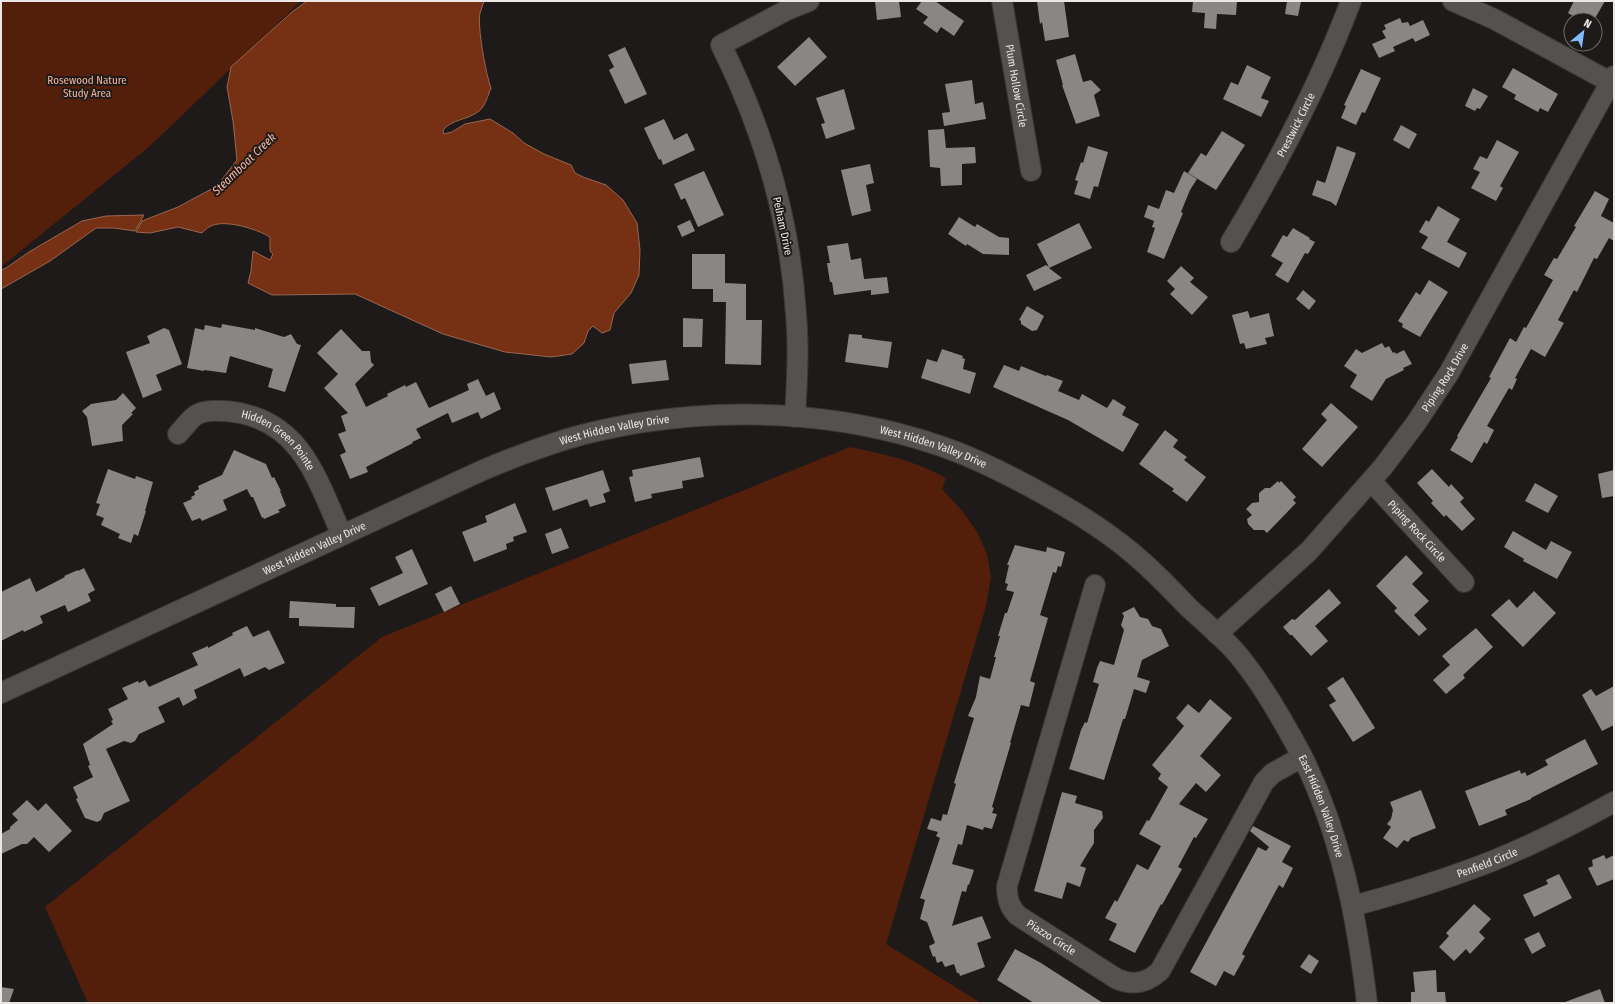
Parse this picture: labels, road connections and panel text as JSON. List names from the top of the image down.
{
  "streets": {
    "street": [
      "Plum Hollow Circle",
      "Prestwick Circle",
      "Pelham Drive",
      "Piping Rock Drive",
      "West Hidden Valley Drive",
      "Hidden Green Pointe",
      "Piping Rock Circle",
      "East Hidden Valley Drive",
      "Penfield Circle",
      "Piazzo Circle"
    ]
  },
  "crossings": [
    ["Pelham Drive", "West Hidden Valley Drive"],
    ["Piping Rock Drive", "West Hidden Valley Drive"],
    ["Piping Rock Drive", "Piping Rock Circle"],
    ["Piping Rock Drive", "East Hidden Valley Drive"],
    ["West Hidden Valley Drive", "Hidden Green Pointe"],
    ["West Hidden Valley Drive", "East Hidden Valley Drive"],
    ["East Hidden Valley Drive", "Penfield Circle"],
    ["East Hidden Valley Drive", "Piazzo Circle"]
  ],
  "water": ["Steamboat Creek"],
  "parks": ["Rosewood Nature Study Area"],
  "north": "top right"
}
